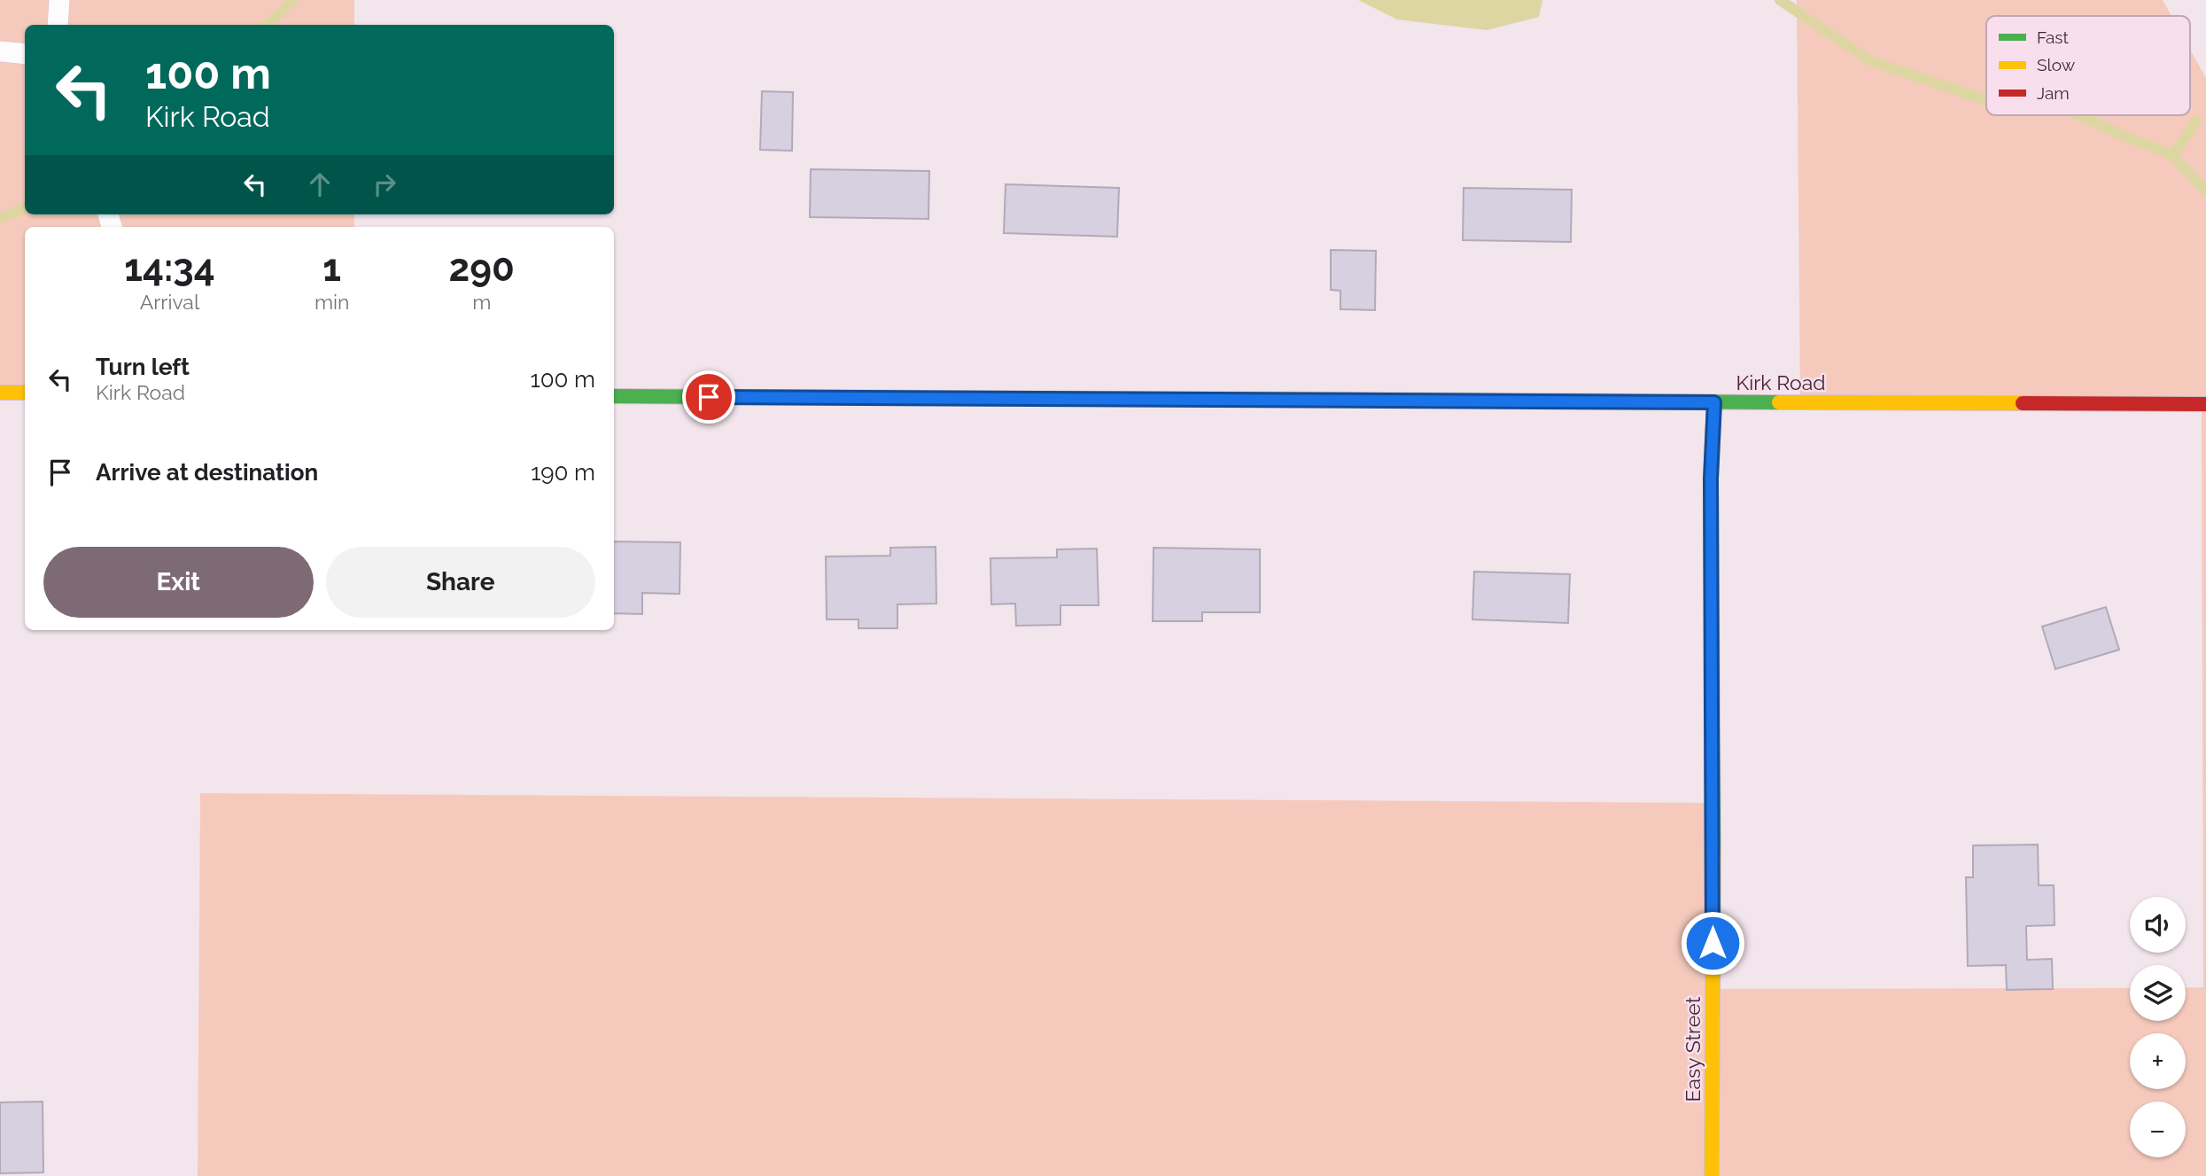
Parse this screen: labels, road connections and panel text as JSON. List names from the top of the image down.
{
  "streets": {
    "street": ["Kirk Road", "Easy Street"]
  },
  "crossings": [
    ["Kirk Road", "Easy Street"]
  ],
  "legend": ["Fast", "Slow", "Jam"],
  "page": {
    "turn": ["100 m", "Kirk Road"],
    "eta": [
      "14:34",
      "Arrival",
      "1",
      "min",
      "290",
      "m"
    ],
    "list": [
      {
        "name": "Turn left",
        "note": "Kirk Road",
        "value": "100 m"
      },
      {
        "name": "Arrive at destination",
        "value": "190 m"
      }
    ],
    "buttons": ["Exit", "Share"],
    "map_buttons": ["+", "−"]
  }
}
